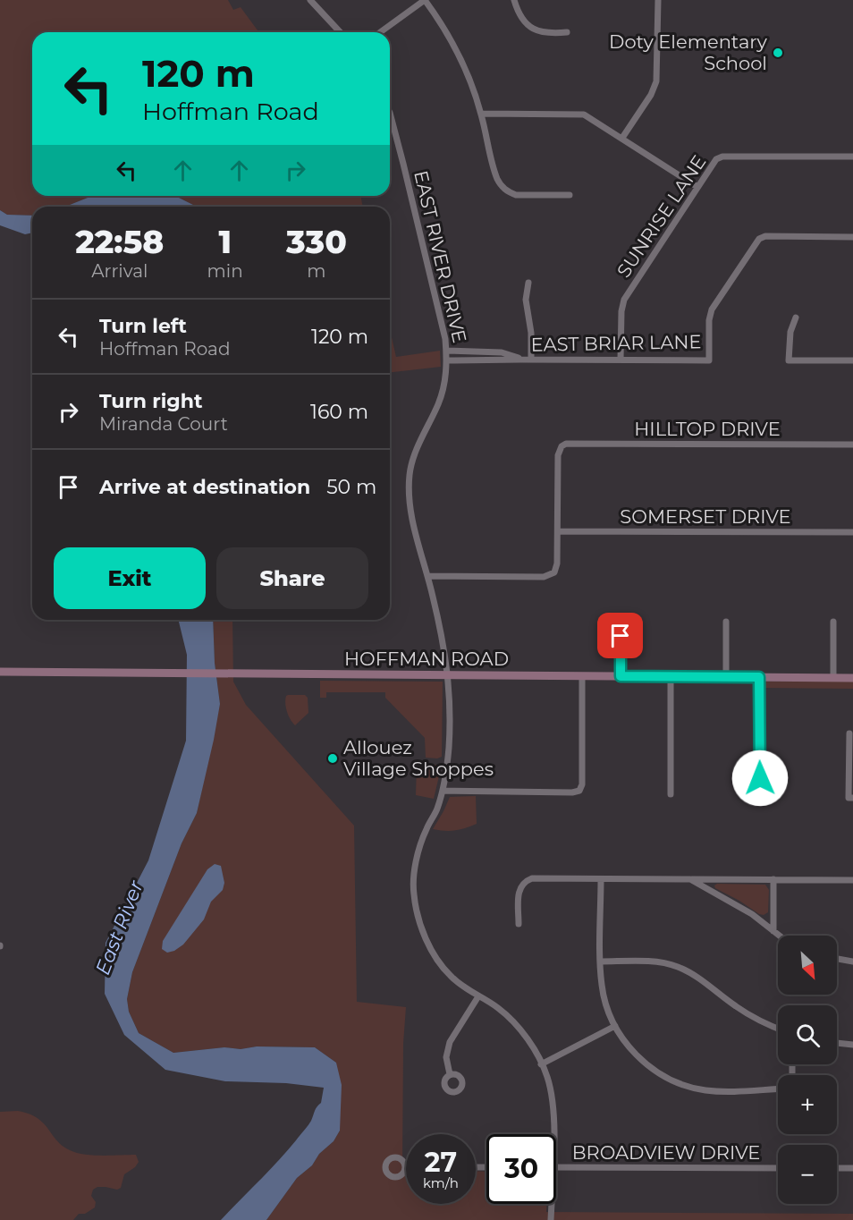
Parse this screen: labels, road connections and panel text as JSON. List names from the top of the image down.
{
  "streets": {
    "street": [
      "SUNRISE LANE",
      "EAST RIVER DRIVE",
      "EAST BRIAR LANE",
      "HILLTOP DRIVE",
      "SOMERSET DRIVE",
      "HOFFMAN ROAD",
      "BROADVIEW DRIVE"
    ]
  },
  "crossings": [
    ["SUNRISE LANE", "EAST BRIAR LANE"],
    ["EAST RIVER DRIVE", "EAST BRIAR LANE"],
    ["EAST RIVER DRIVE", "HOFFMAN ROAD"],
    ["HILLTOP DRIVE", "SOMERSET DRIVE"]
  ],
  "water": ["East River"],
  "places": ["Doty Elementary School", "Allouez Village Shoppes"],
  "north": "bottom right",
  "page": {
    "turn": ["120 m", "Hoffman Road"],
    "eta": [
      "22:58",
      "Arrival",
      "1",
      "min",
      "330",
      "m"
    ],
    "list": [
      {
        "name": "Turn left",
        "note": "Hoffman Road",
        "value": "120 m"
      },
      {
        "name": "Turn right",
        "note": "Miranda Court",
        "value": "160 m"
      },
      {
        "name": "Arrive at destination",
        "value": "50 m"
      }
    ],
    "buttons": ["Exit", "Share"],
    "map_buttons": ["+", "−"],
    "speed": "27 km/h",
    "limit": "30"
  }
}
